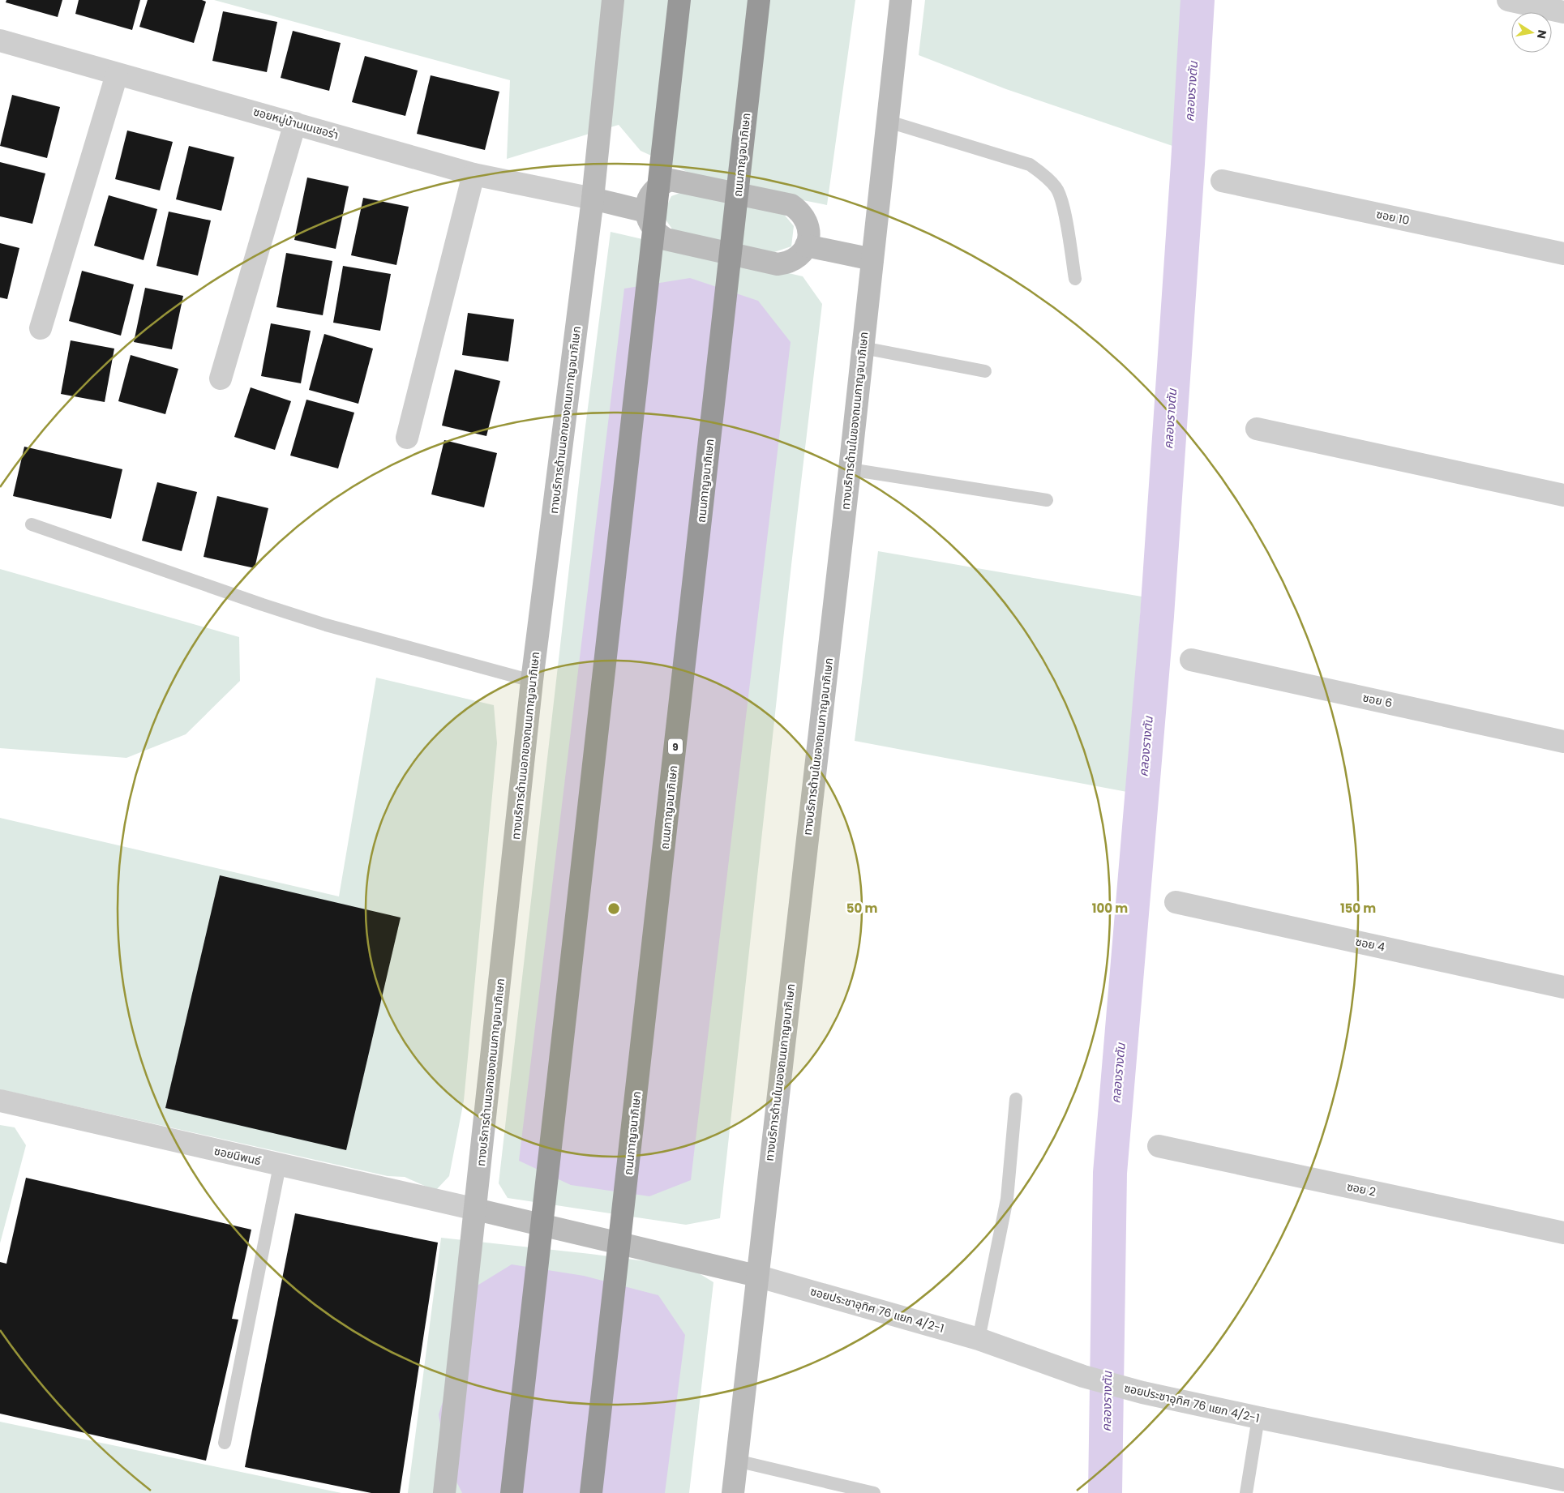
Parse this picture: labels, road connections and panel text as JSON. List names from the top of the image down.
{
  "streets": {
    "highway": ["ถนนกาญจนาภิเษก", "9"],
    "main road": ["ทางบริการด้านนอกของถนนกาญจนาภิเษก", "ทางบริการด้านในของถนนกาญจนาภิเษก"],
    "street": [
      "ซอยหมู่บ้านเนเชอร่า",
      "ซอย 10",
      "ซอย 6",
      "ซอย 4",
      "ซอยนิพนธ์",
      "ซอย 2",
      "ซอยประชาอุทิศ 76 แยก 4/2-1"
    ]
  },
  "crossings": [
    ["ซอยหมู่บ้านเนเชอร่า", "ทางบริการด้านนอกของถนนกาญจนาภิเษก"],
    ["ทางบริการด้านนอกของถนนกาญจนาภิเษก", "ซอยนิพนธ์"],
    ["ทางบริการด้านในของถนนกาญจนาภิเษก", "ซอยประชาอุทิศ 76 แยก 4/2-1"]
  ],
  "water": ["คลองรางตัน"],
  "north": "right",
  "rings": ["50 m", "100 m", "150 m"]
}
